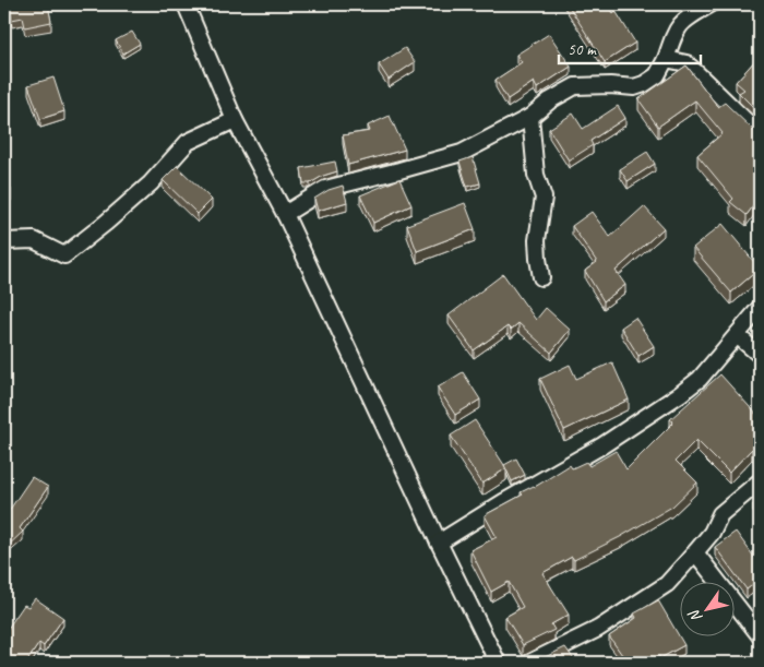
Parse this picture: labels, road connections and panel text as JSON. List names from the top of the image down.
{
  "scale_bar": "50 m",
  "north": "bottom left"
}
